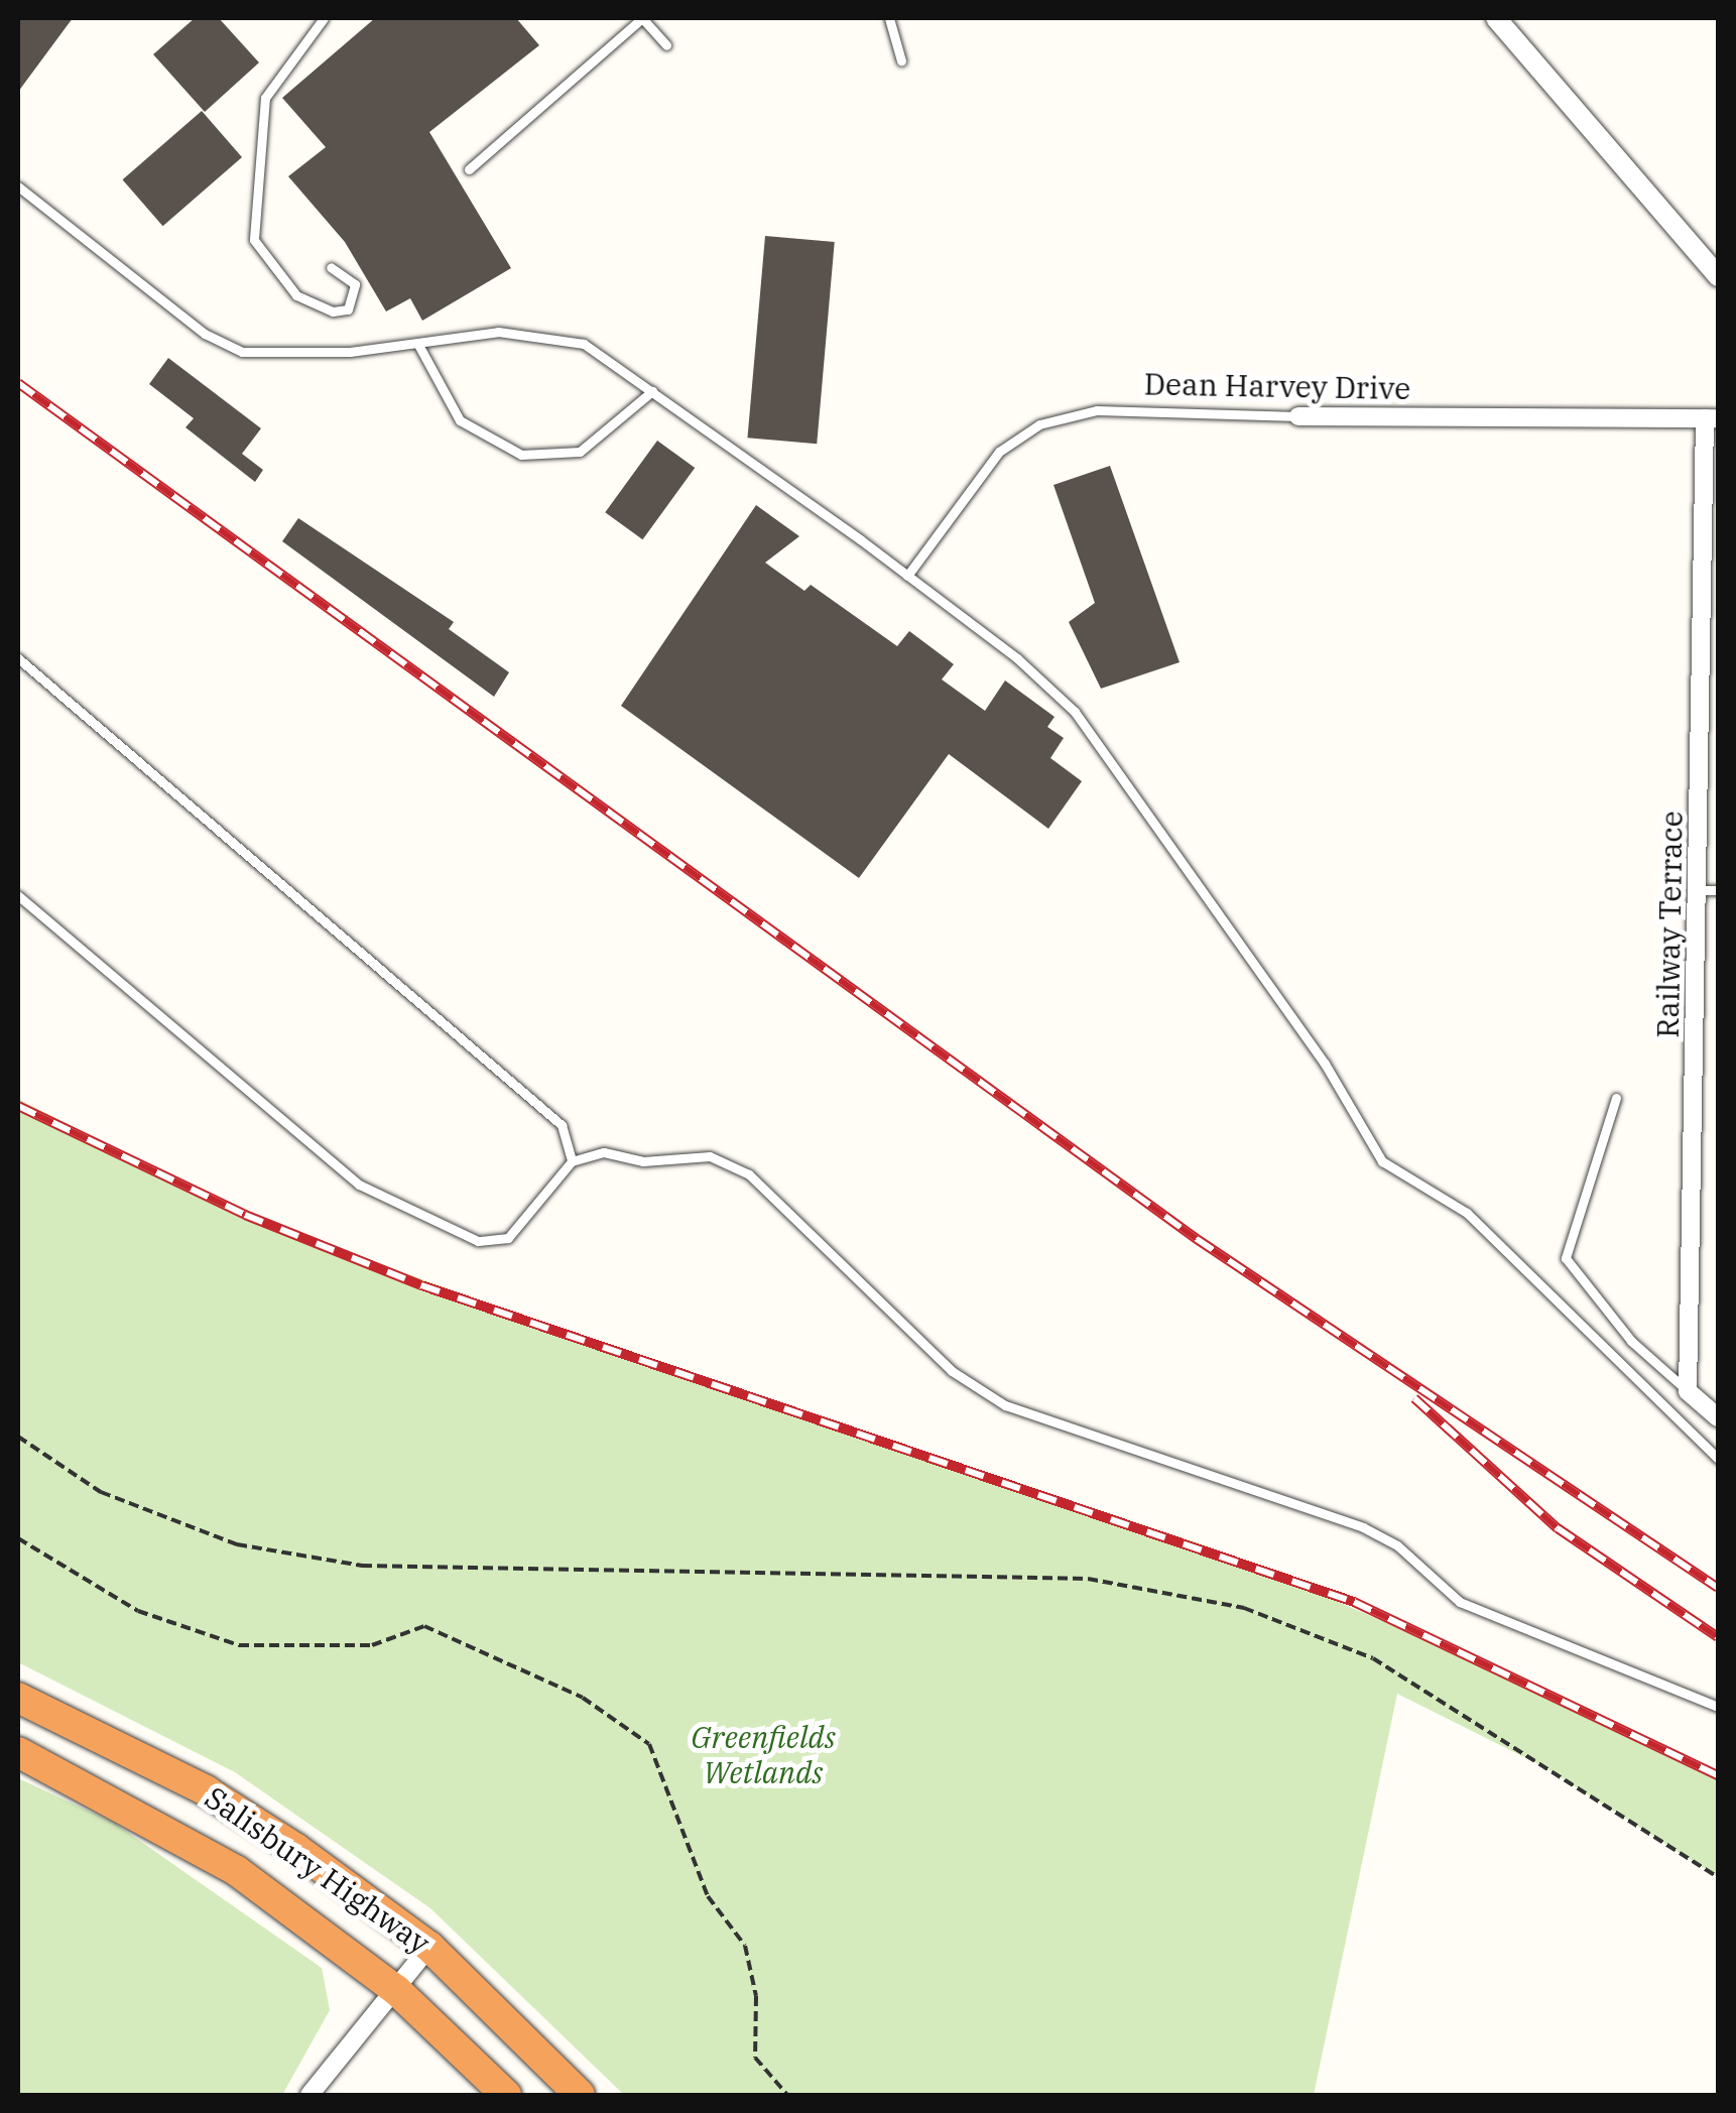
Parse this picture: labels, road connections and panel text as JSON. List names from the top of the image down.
{
  "streets": {
    "highway": ["Salisbury Highway"],
    "street": ["Dean Harvey Drive", "Railway Terrace"]
  },
  "crossings": [
    ["Dean Harvey Drive", "Railway Terrace"]
  ],
  "parks": ["Greenfields Wetlands"]
}
